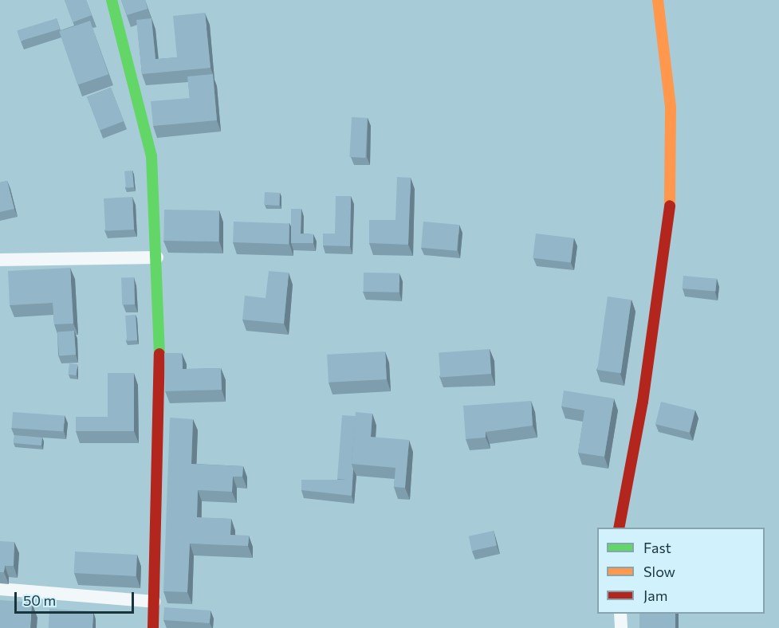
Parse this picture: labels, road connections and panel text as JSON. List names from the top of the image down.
{
  "legend": ["Fast", "Slow", "Jam"],
  "scale_bar": "50 m"
}
